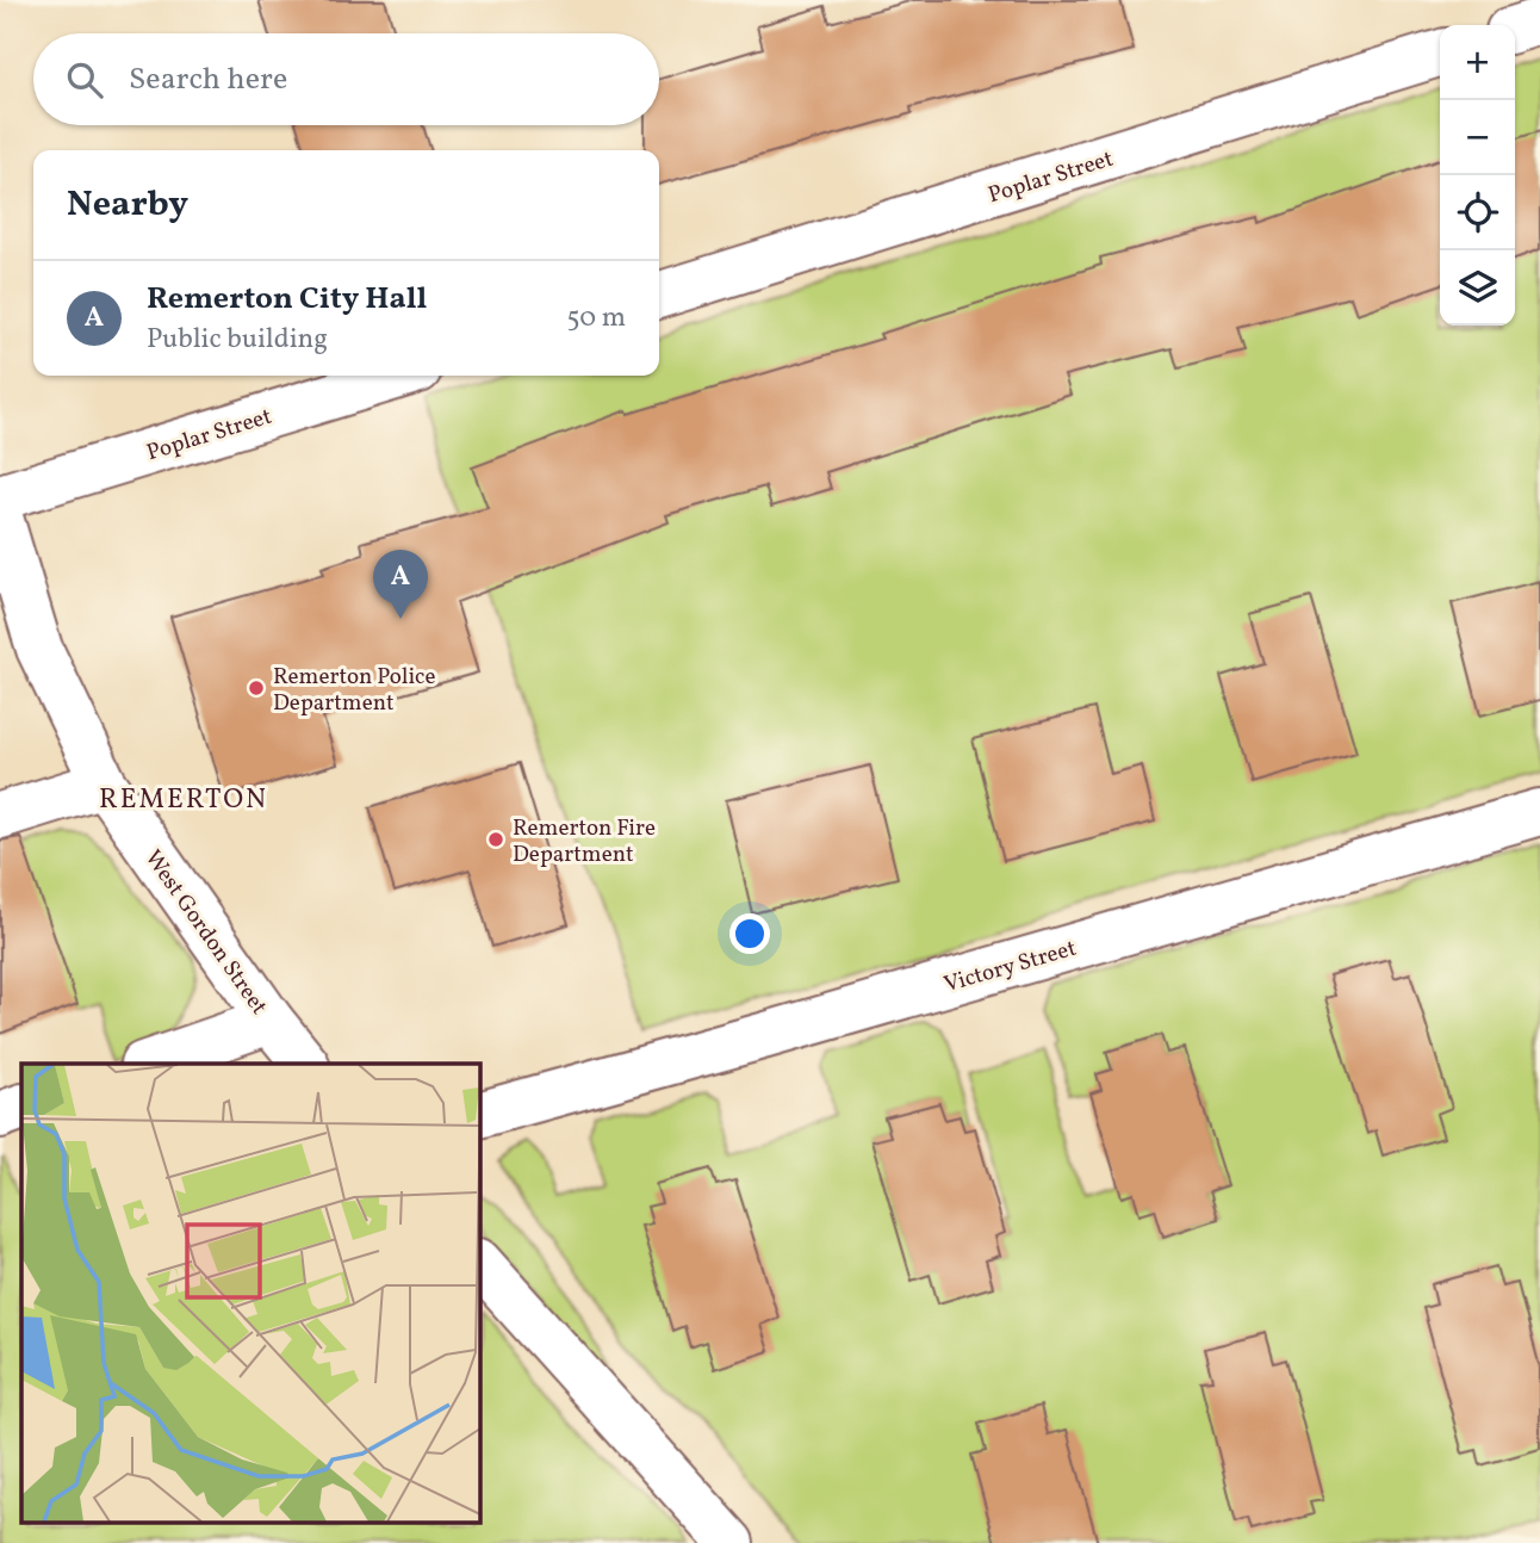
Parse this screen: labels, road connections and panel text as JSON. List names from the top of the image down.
{
  "streets": {
    "street": ["Poplar Street", "West Gordon Street", "Victory Street"]
  },
  "districts": ["REMERTON"],
  "places": ["Remerton Police Department", "Remerton Fire Department"],
  "page": {
    "map_buttons": ["+", "−"],
    "search": "Search here",
    "heading": "Nearby",
    "list": [
      {
        "mark": "A",
        "name": "Remerton City Hall",
        "note": "Public building",
        "value": "50 m"
      }
    ],
    "pins": "A"
  }
}
